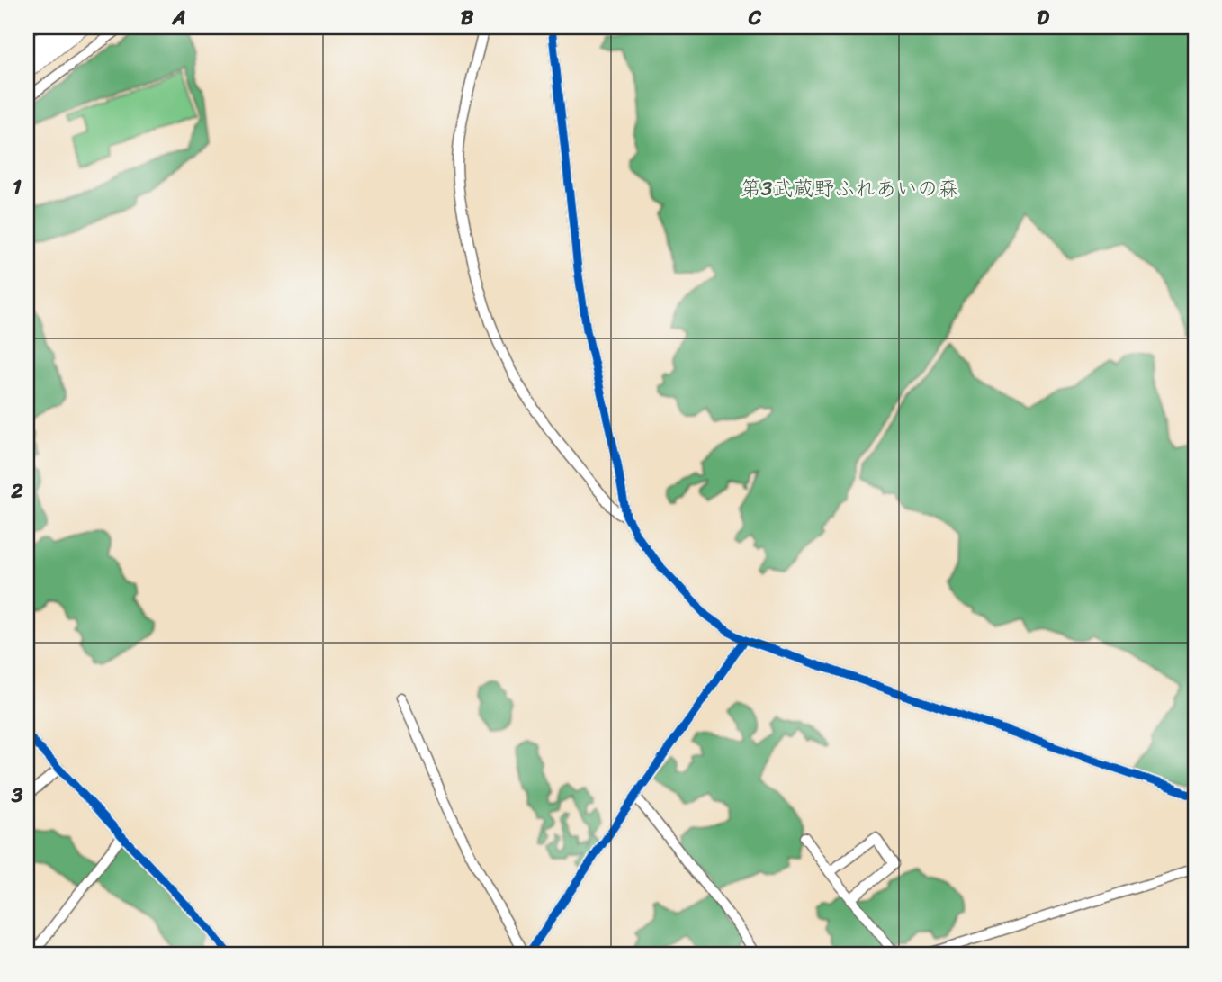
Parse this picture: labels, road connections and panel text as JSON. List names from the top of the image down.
{
  "parks": ["第3武蔵野ふれあいの森"],
  "grid": {
    "columns": [
      "A",
      "B",
      "C",
      "D"
    ],
    "rows": ["1", "2", "3"]
  }
}
